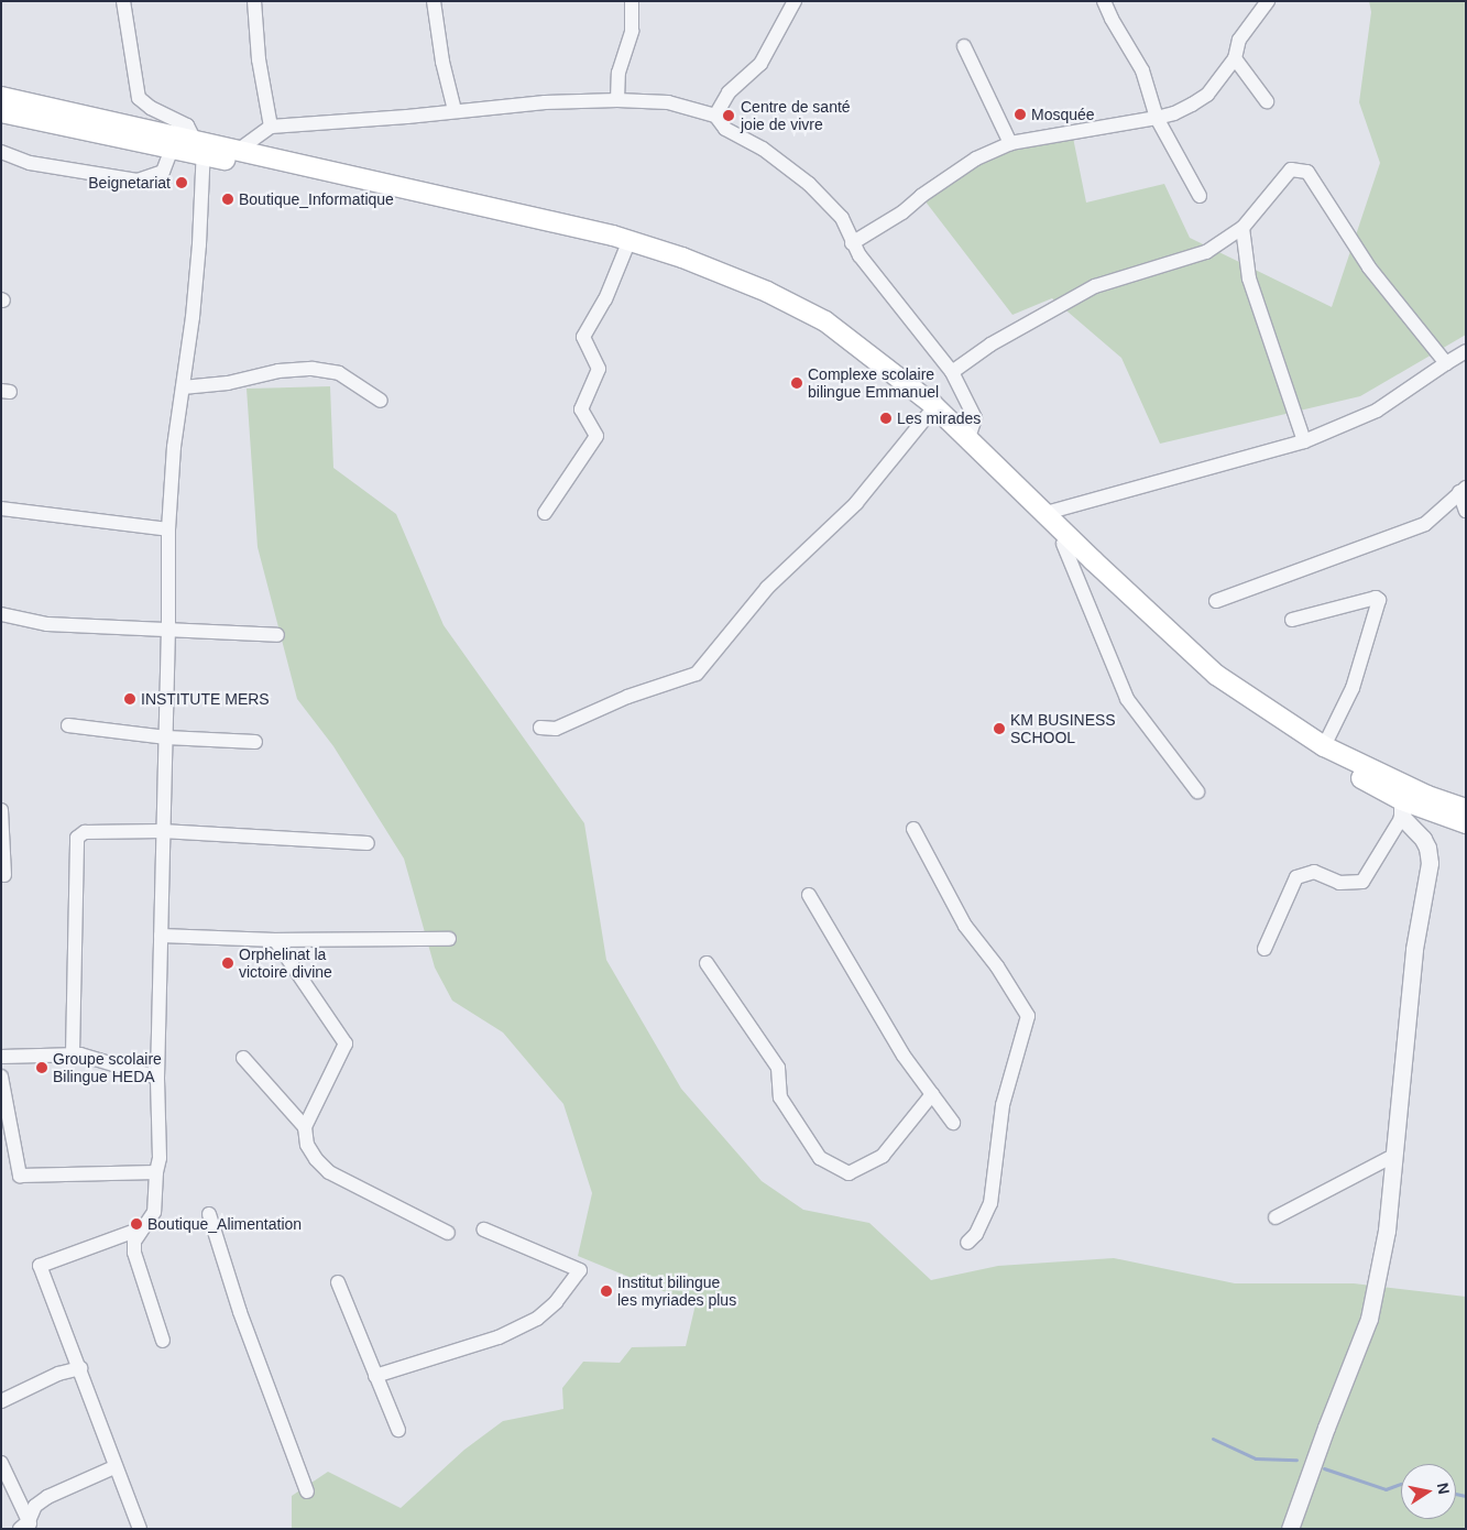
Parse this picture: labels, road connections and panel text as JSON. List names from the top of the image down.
{
  "places": [
    "Mosquée",
    "Centre de santé joie de vivre",
    "Beignetariat",
    "Boutique_Informatique",
    "Complexe scolaire bilingue Emmanuel",
    "Les mirades",
    "INSTITUTE MERS",
    "KM BUSINESS SCHOOL",
    "Orphelinat la victoire divine",
    "Groupe scolaire Bilingue HEDA",
    "Boutique_Alimentation",
    "Institut bilingue les myriades plus"
  ],
  "north": "right"
}
